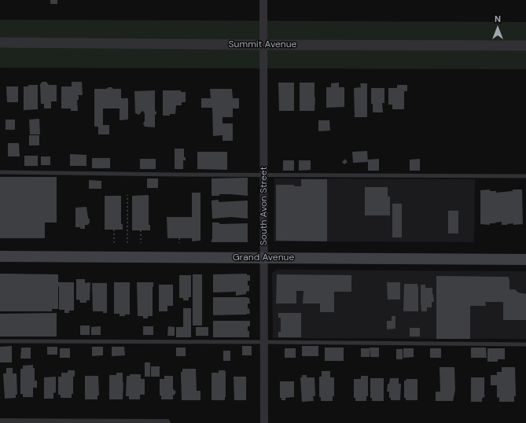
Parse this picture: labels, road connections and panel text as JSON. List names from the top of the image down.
{
  "streets": {
    "main road": ["Grand Avenue"],
    "street": ["Summit Avenue", "South Avon Street"]
  },
  "crossings": [
    ["Summit Avenue", "South Avon Street"],
    ["South Avon Street", "Grand Avenue"]
  ],
  "north": "top"
}
